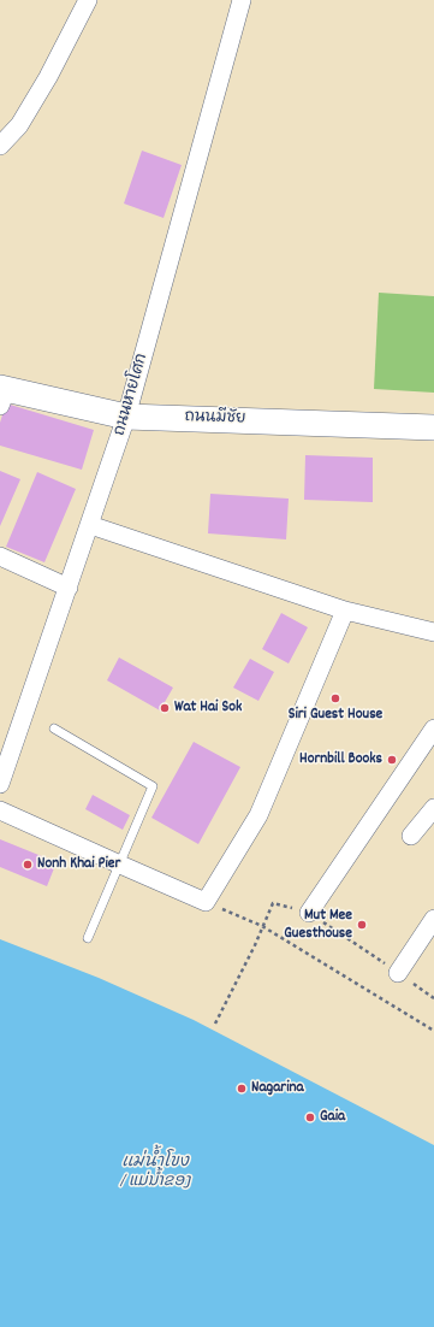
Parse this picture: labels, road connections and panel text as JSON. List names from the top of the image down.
{
  "streets": {
    "street": ["ถนนหายโศก", "ถนนมีชัย"]
  },
  "crossings": [
    ["ถนนหายโศก", "ถนนมีชัย"]
  ],
  "water": ["แม่น้ำโขง / ແມ່ນ້ຳຂອງ"],
  "places": [
    "Siri Guest House",
    "Wat Hai Sok",
    "Hornbill Books",
    "Nonh Khai Pier",
    "Mut Mee Guesthouse",
    "Nagarina",
    "Gaia"
  ]
}
